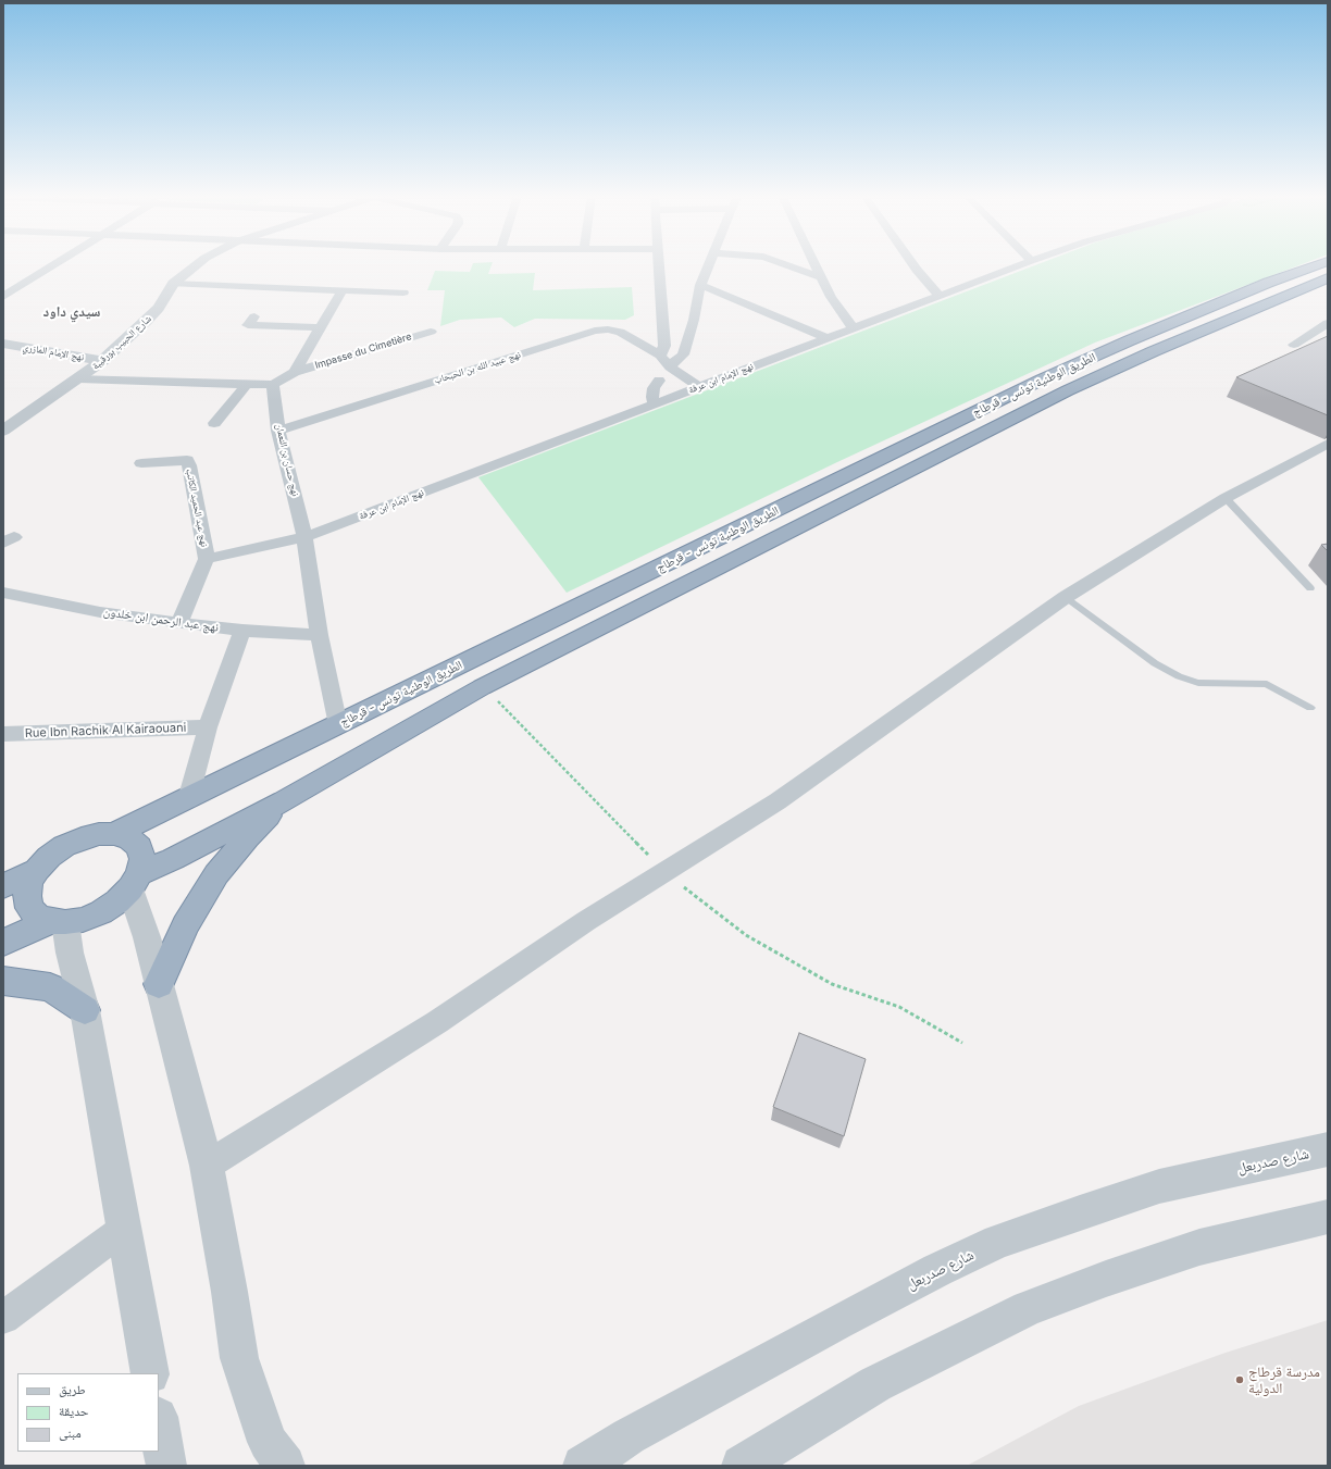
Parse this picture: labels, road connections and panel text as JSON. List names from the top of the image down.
{
  "streets": {
    "highway": ["الطريق الوطنية تونس - قرطاج"],
    "street": [
      "شارع الحبيب بورقيبة",
      "Impasse du Cimetière",
      "نهج الإمام المازري",
      "نهج عبيد الله بن الحبحاب",
      "نهج الإمام ابن عرفة",
      "نهج حسان بن النعمان",
      "نهج عبد الحميد الكاتب",
      "نهج عبد الرحمن ابن خلدون",
      "Rue Ibn Rachik Al Kairaouani",
      "شارع صدربعل"
    ]
  },
  "crossings": [
    ["شارع الحبيب بورقيبة", "نهج الإمام المازري"],
    ["Impasse du Cimetière", "نهج حسان بن النعمان"],
    ["نهج عبيد الله بن الحبحاب", "نهج الإمام ابن عرفة"],
    ["نهج عبيد الله بن الحبحاب", "نهج حسان بن النعمان"],
    ["نهج الإمام ابن عرفة", "نهج حسان بن النعمان"],
    ["نهج الإمام ابن عرفة", "نهج عبد الحميد الكاتب"],
    ["الطريق الوطنية تونس - قرطاج", "نهج حسان بن النعمان"],
    ["نهج حسان بن النعمان", "نهج عبد الرحمن ابن خلدون"],
    ["نهج عبد الحميد الكاتب", "نهج عبد الرحمن ابن خلدون"]
  ],
  "districts": ["سيدي داود"],
  "places": ["مدرسة قرطاج الدولية"],
  "legend": ["طريق", "حديقة", "مبنى"]
}
